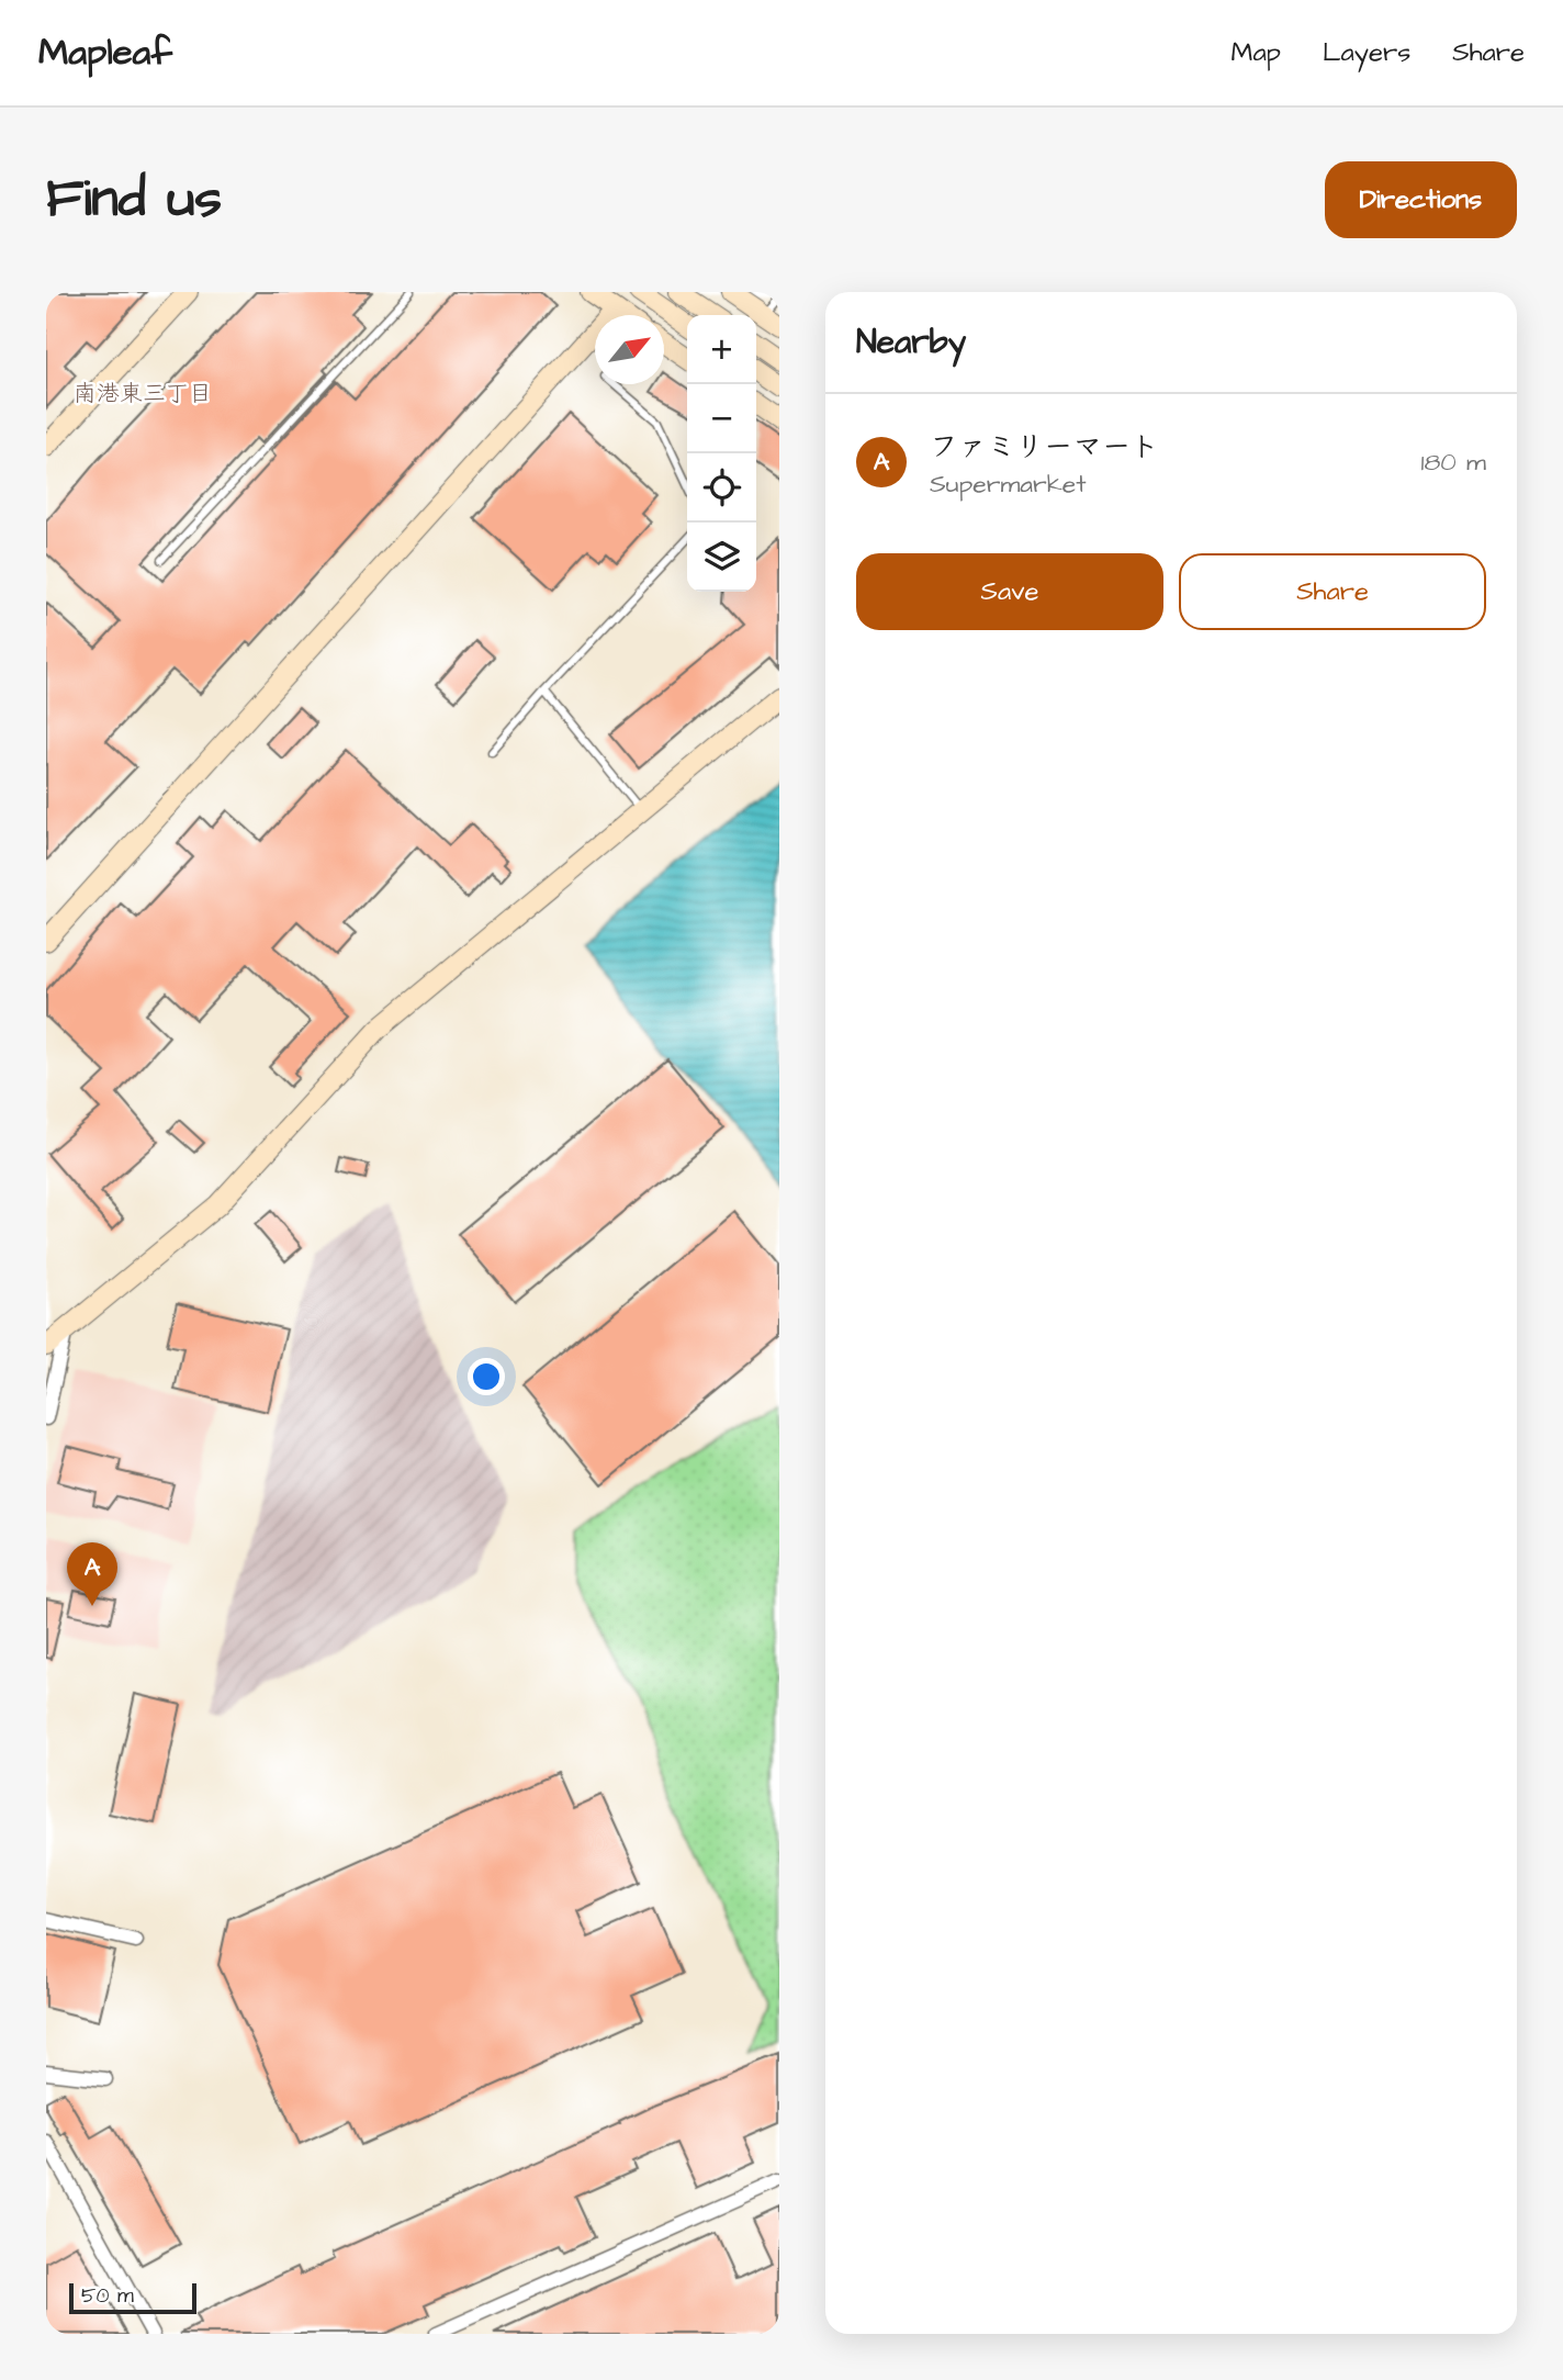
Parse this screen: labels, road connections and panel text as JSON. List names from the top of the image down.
{
  "districts": ["南港東三丁目"],
  "scale_bar": "50 m",
  "north": "top right",
  "page": {
    "header": "Mapleaf",
    "nav": ["Map", "Layers", "Share"],
    "buttons": [
      "Directions",
      ["Save", "Share"]
    ],
    "title": "Find us",
    "heading": "Nearby",
    "map_buttons": ["+", "−"],
    "list": [
      {
        "mark": "A",
        "name": "ファミリーマート",
        "note": "Supermarket",
        "value": "180 m"
      }
    ],
    "pins": "A",
    "scale": "50 m"
  }
}
